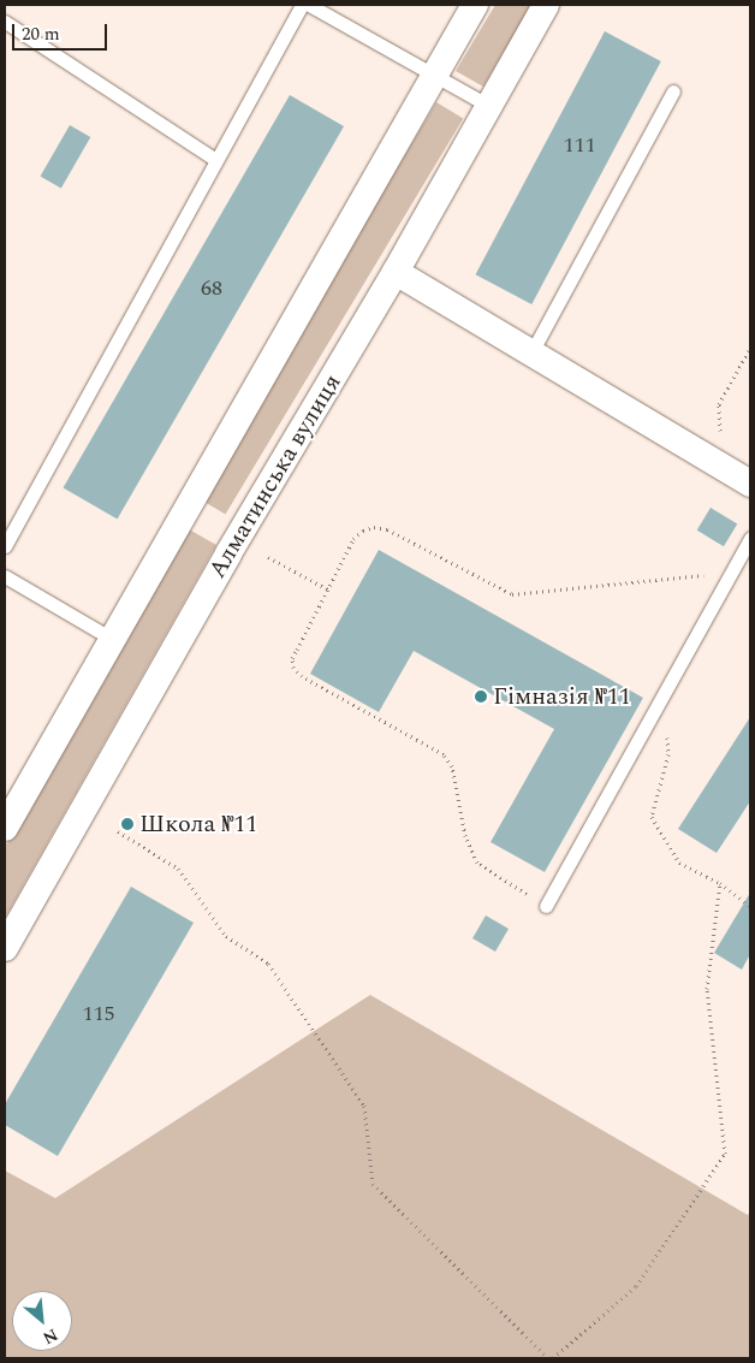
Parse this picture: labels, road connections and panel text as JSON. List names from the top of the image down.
{
  "streets": {
    "street": ["Алматинська вулиця"]
  },
  "places": ["Гімназія №11", "Школа №11"],
  "house_numbers": ["111", "68", "115"],
  "scale_bar": "20 m",
  "north": "bottom right"
}
